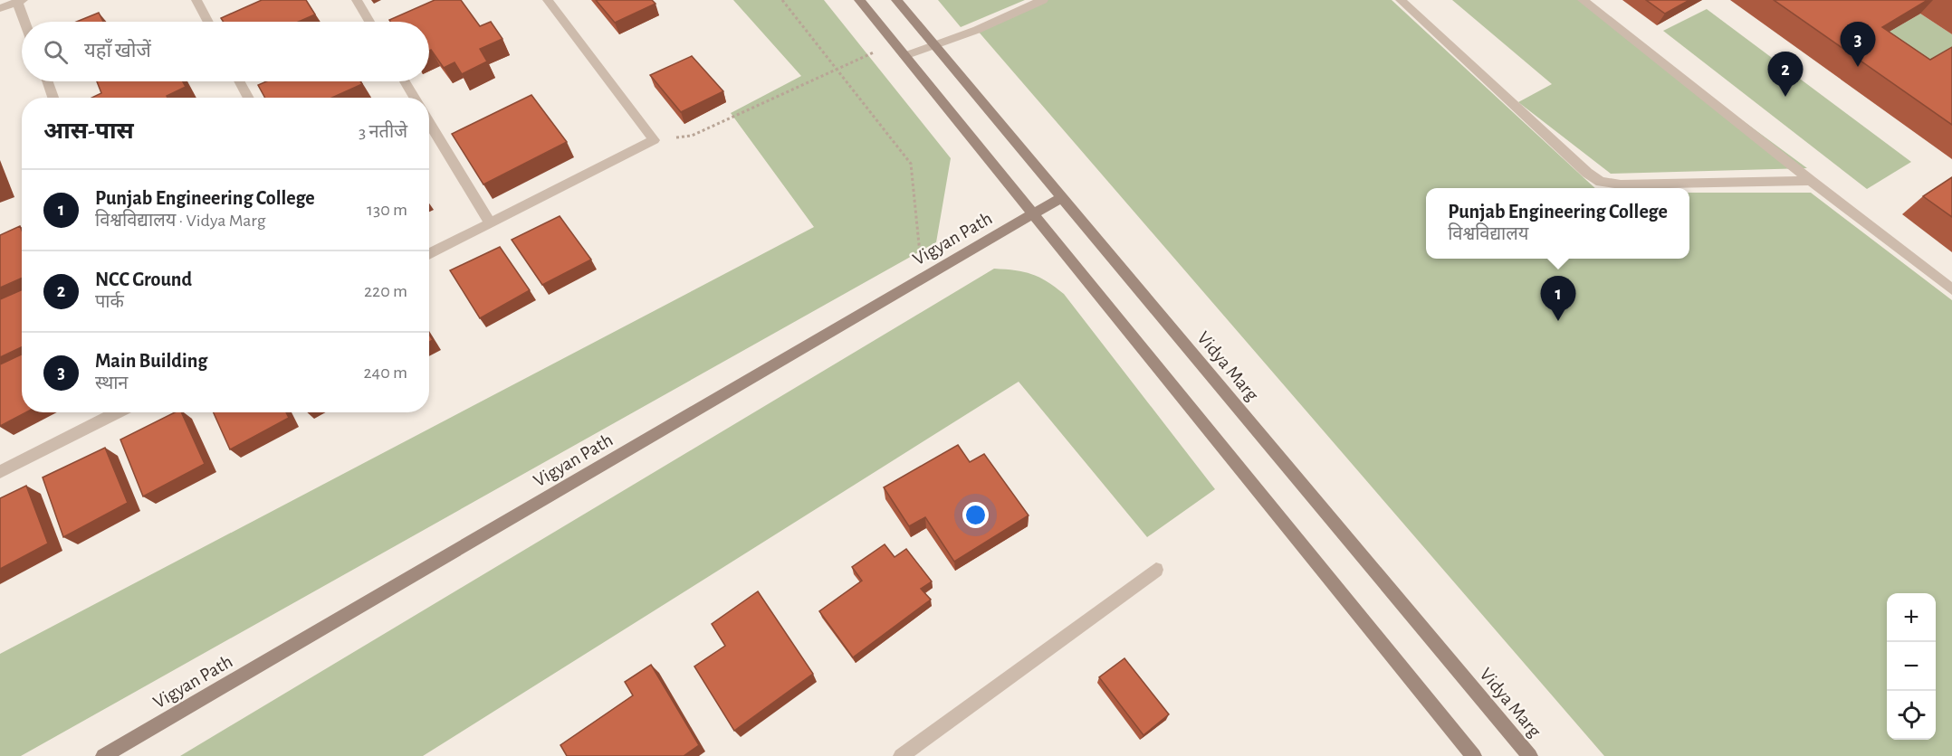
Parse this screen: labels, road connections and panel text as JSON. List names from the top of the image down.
{
  "streets": {
    "main road": ["Vigyan Path", "Vidya Marg"]
  },
  "crossings": [
    ["Vigyan Path", "Vidya Marg"]
  ],
  "page": {
    "pins": ["3", "2", "1"],
    "search": "यहाँ खोजें",
    "heading": ["आस-पास", "3 नतीजे"],
    "list": [
      {
        "mark": "1",
        "name": "Punjab Engineering College",
        "note": "विश्वविद्यालय · Vidya Marg",
        "value": "130 m"
      },
      {
        "mark": "2",
        "name": "NCC Ground",
        "note": "पार्क",
        "value": "220 m"
      },
      {
        "mark": "3",
        "name": "Main Building",
        "note": "स्थान",
        "value": "240 m"
      }
    ],
    "popup": ["Punjab Engineering College", "विश्वविद्यालय"],
    "map_buttons": ["+", "−"]
  }
}
